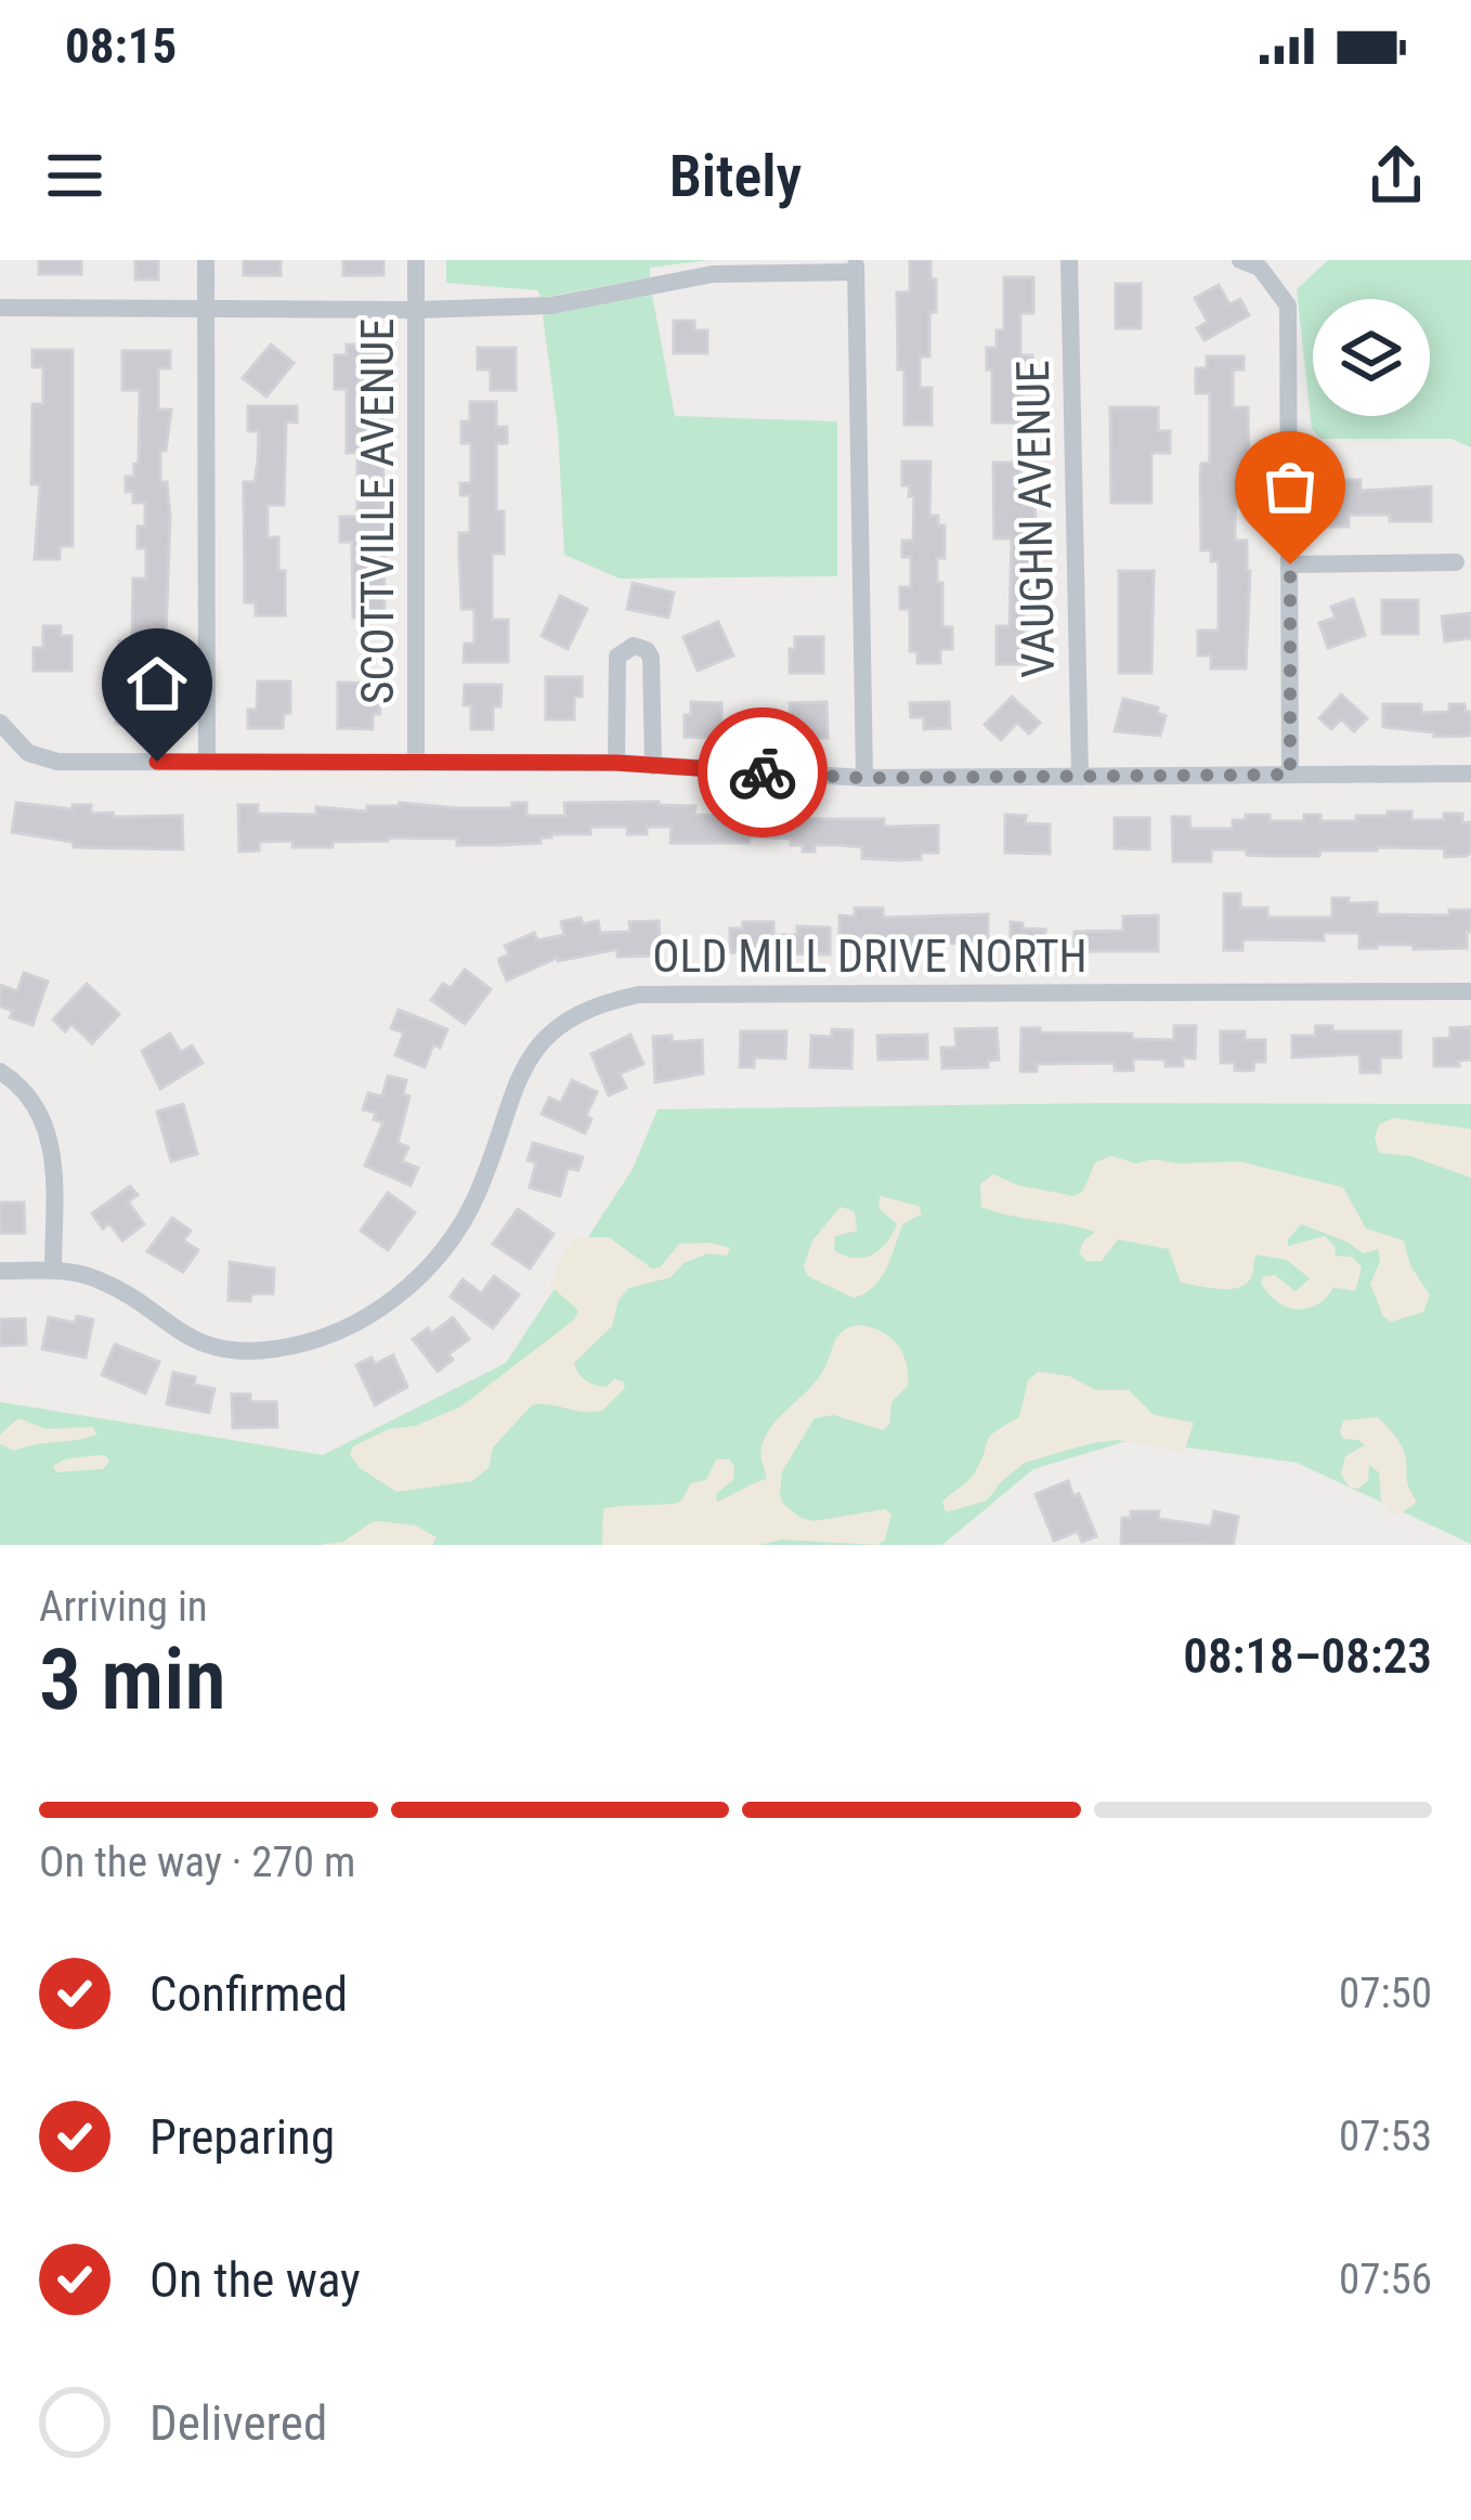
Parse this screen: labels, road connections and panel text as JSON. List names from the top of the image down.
{
  "streets": {
    "street": ["SCOTTVILLE AVENUE", "VAUGHN AVENUE", "OLD MILL DRIVE NORTH"]
  },
  "page": {
    "status": "08:15",
    "header": "Bitely",
    "heading": ["3 min", "Arriving in", "08:18–08:23"],
    "bar": "On the way · 270 m",
    "list": [
      ["Confirmed", "07:50"],
      ["Preparing", "07:53"],
      ["On the way", "07:56"],
      "Delivered"
    ]
  }
}
